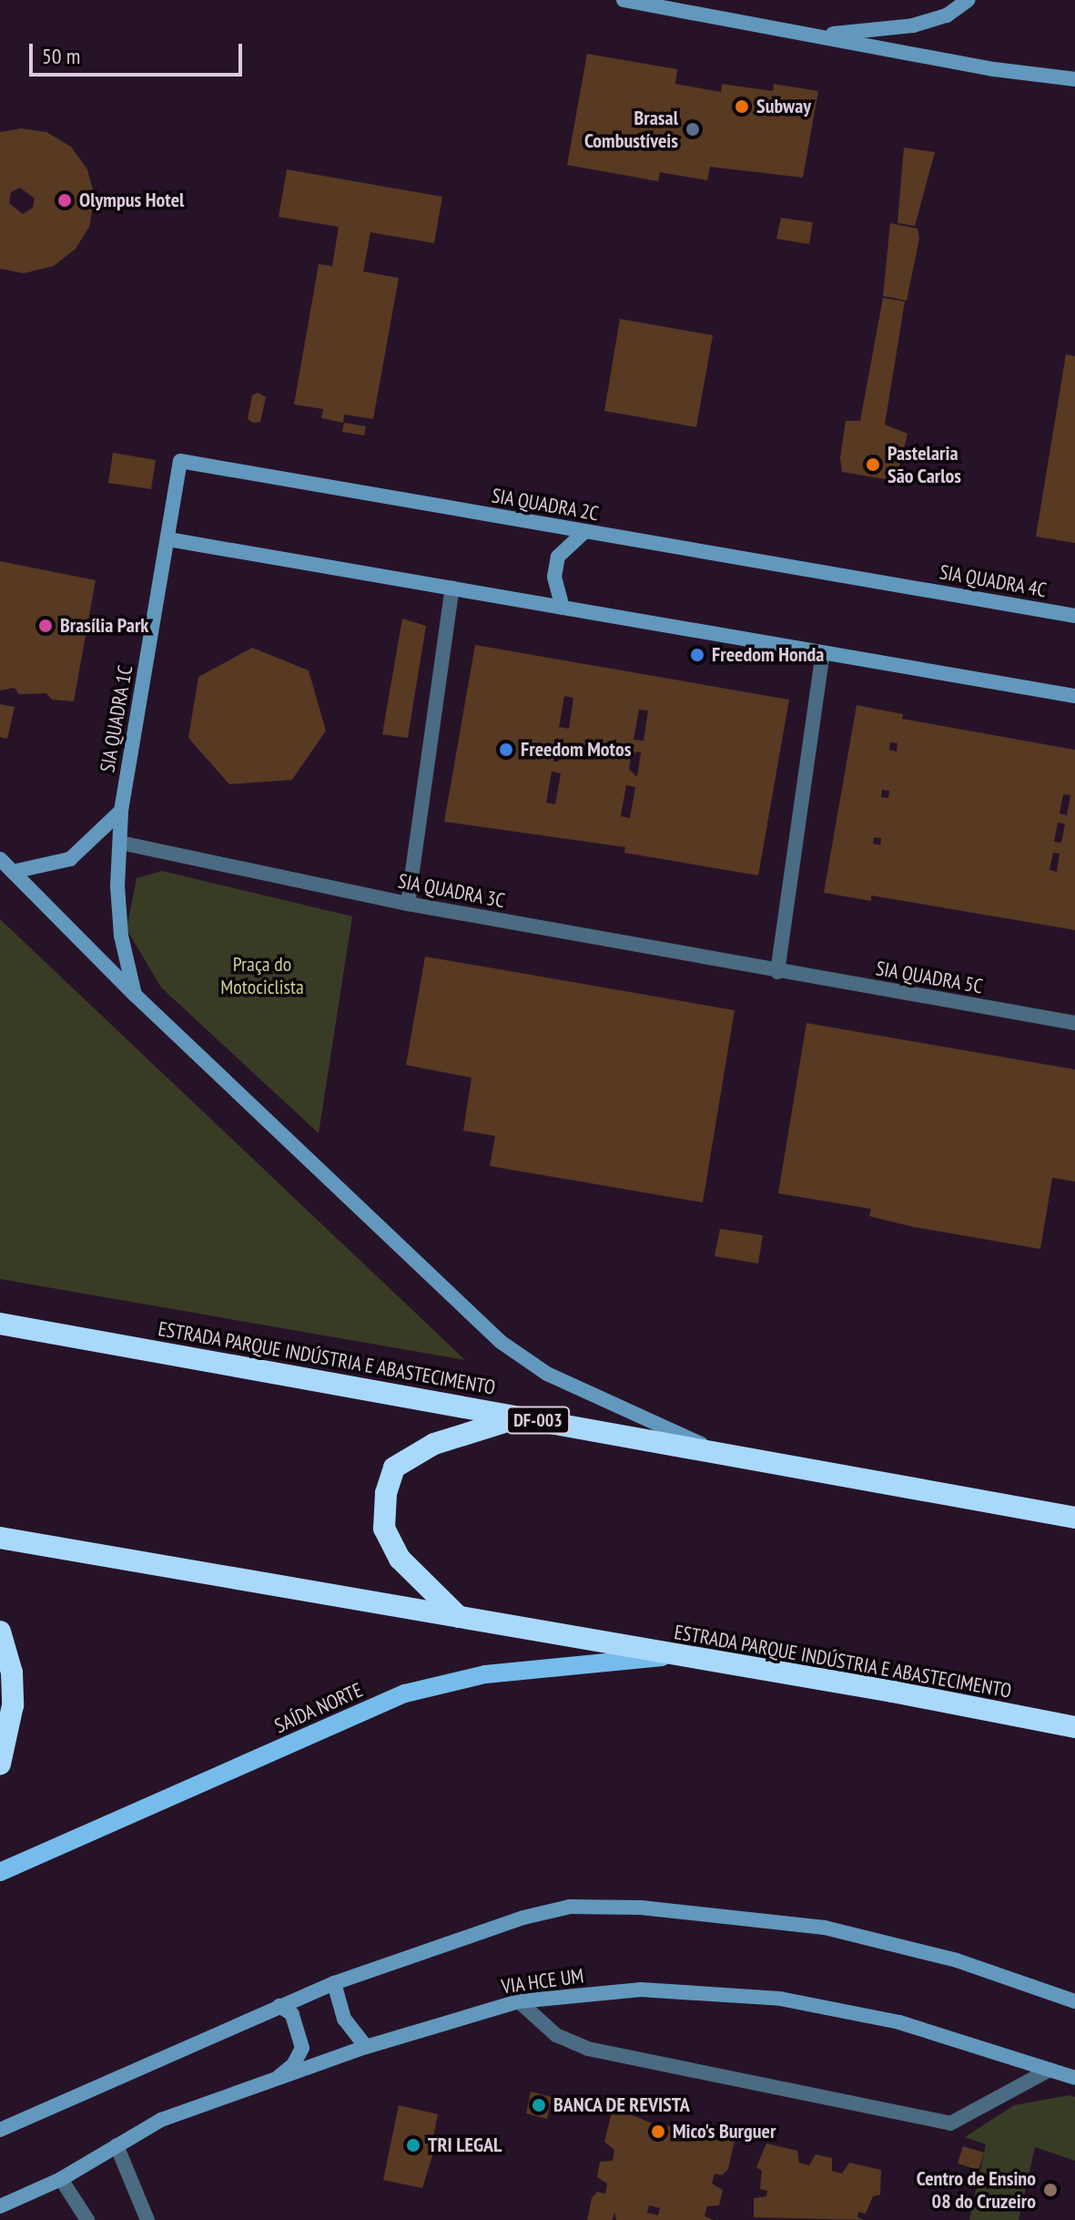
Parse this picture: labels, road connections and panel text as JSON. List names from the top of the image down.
{
  "streets": {
    "highway": ["ESTRADA PARQUE INDÚSTRIA E ABASTECIMENTO", "DF-003"],
    "main road": [
      "SIA QUADRA 2C",
      "SIA QUADRA 4C",
      "SIA QUADRA 1C",
      "SAÍDA NORTE",
      "VIA HCE UM"
    ],
    "street": ["SIA QUADRA 3C", "SIA QUADRA 5C"]
  },
  "crossings": [
    ["SIA QUADRA 2C", "SIA QUADRA 4C"],
    ["SIA QUADRA 2C", "SIA QUADRA 1C"],
    ["SIA QUADRA 1C", "SIA QUADRA 3C"],
    ["SIA QUADRA 3C", "SIA QUADRA 5C"],
    ["ESTRADA PARQUE INDÚSTRIA E ABASTECIMENTO", "SAÍDA NORTE"]
  ],
  "parks": ["Praça do Motociclista"],
  "places": [
    "Subway",
    "Brasal Combustíveis",
    "Olympus Hotel",
    "Pastelaria São Carlos",
    "Brasília Park",
    "Freedom Honda",
    "Freedom Motos",
    "BANCA DE REVISTA",
    "Mico's Burguer",
    "TRI LEGAL",
    "Centro de Ensino 08 do Cruzeiro"
  ],
  "scale_bar": "50 m"
}
